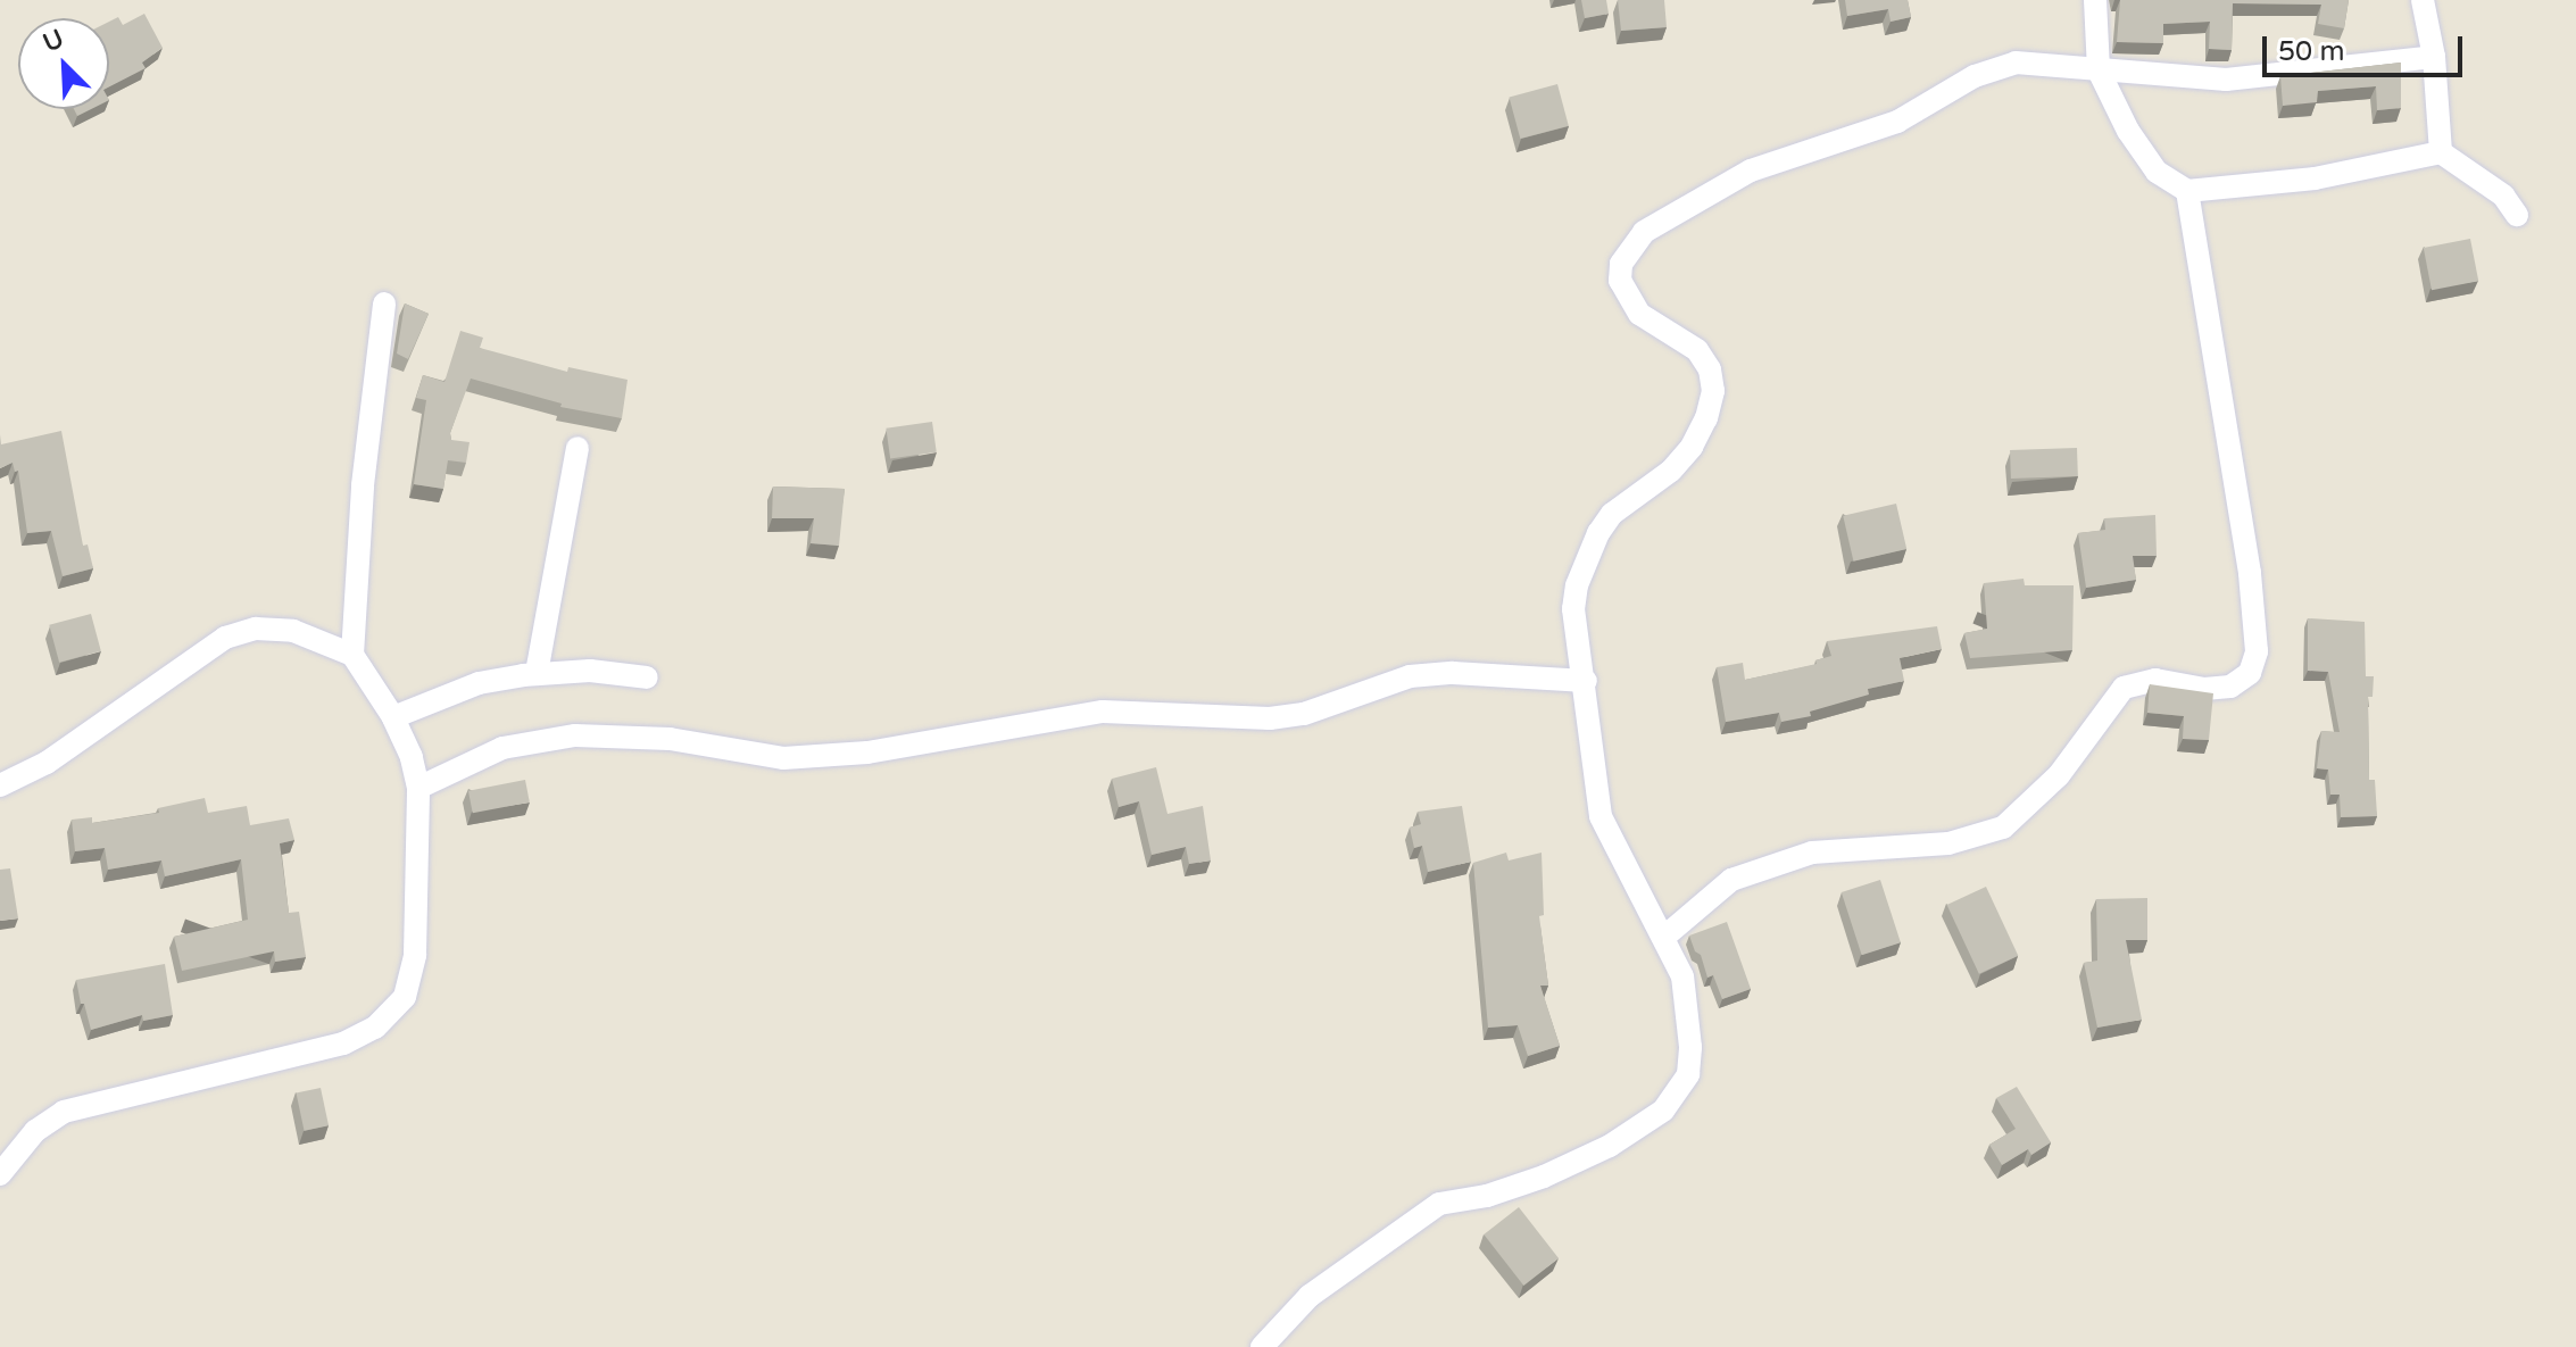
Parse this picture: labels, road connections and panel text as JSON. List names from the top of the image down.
{
  "scale_bar": "50 m",
  "north": "top left"
}
